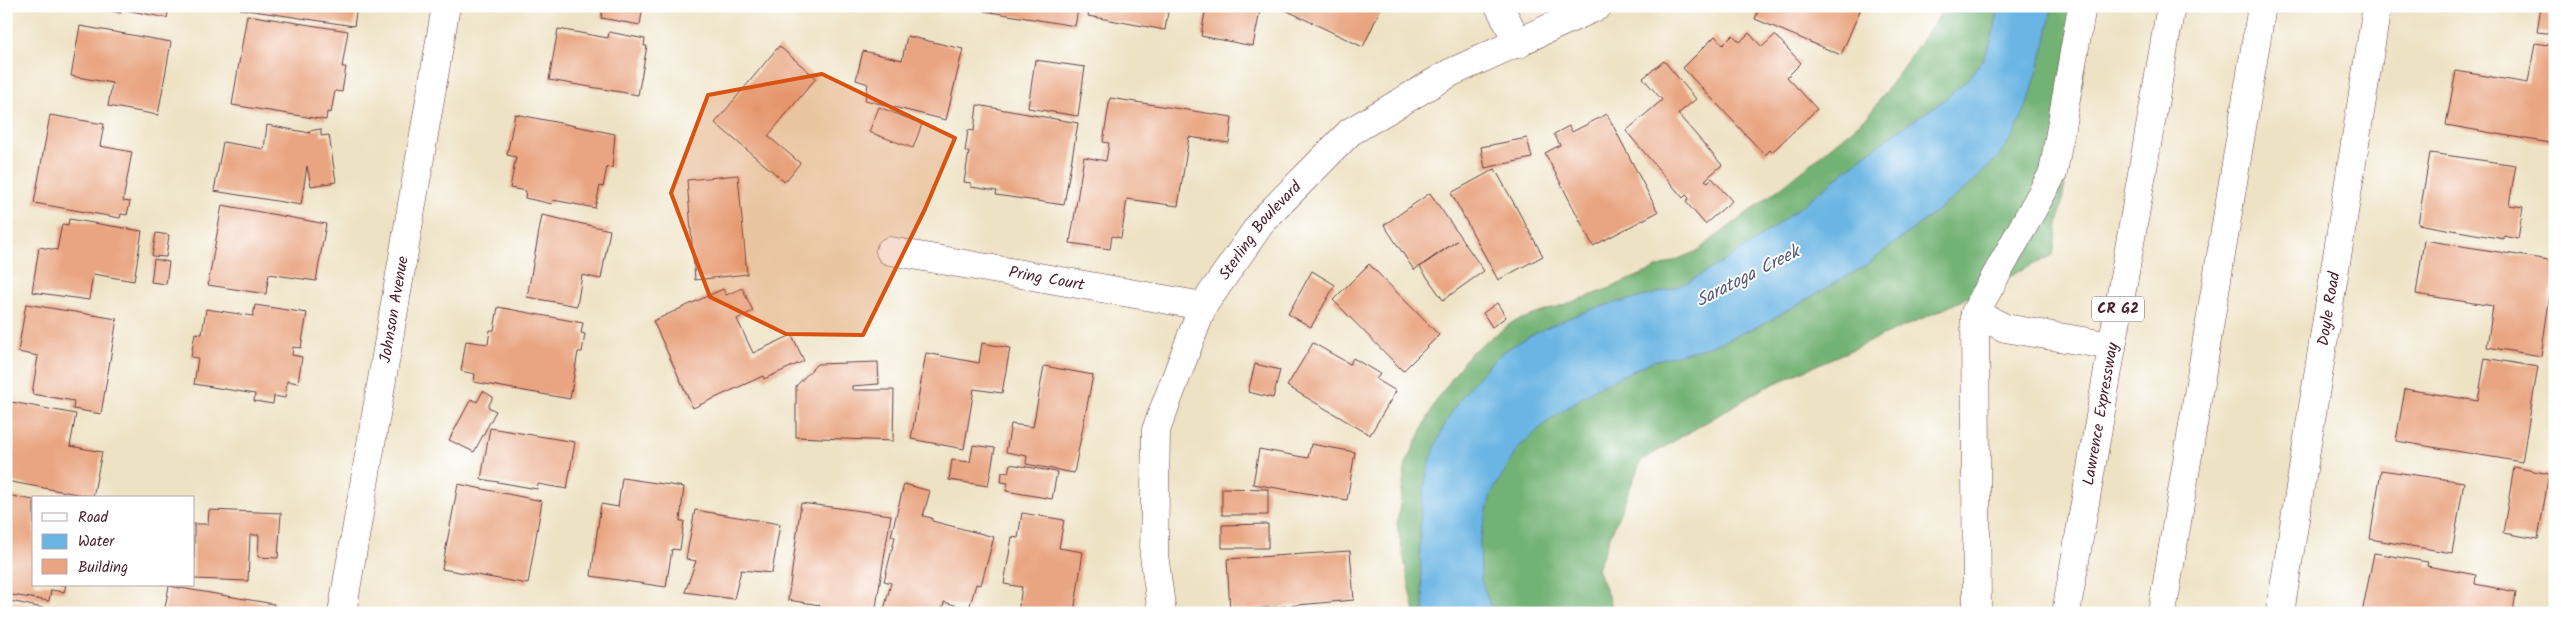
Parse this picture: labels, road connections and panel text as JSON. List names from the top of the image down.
{
  "streets": {
    "main road": [
      "Sterling Boulevard",
      "Pring Court",
      "CR G2",
      "Doyle Road",
      "Johnson Avenue",
      "Lawrence Expressway"
    ]
  },
  "crossings": [
    ["Sterling Boulevard", "Pring Court"]
  ],
  "water": ["Saratoga Creek"],
  "legend": ["Road", "Water", "Building"]
}
